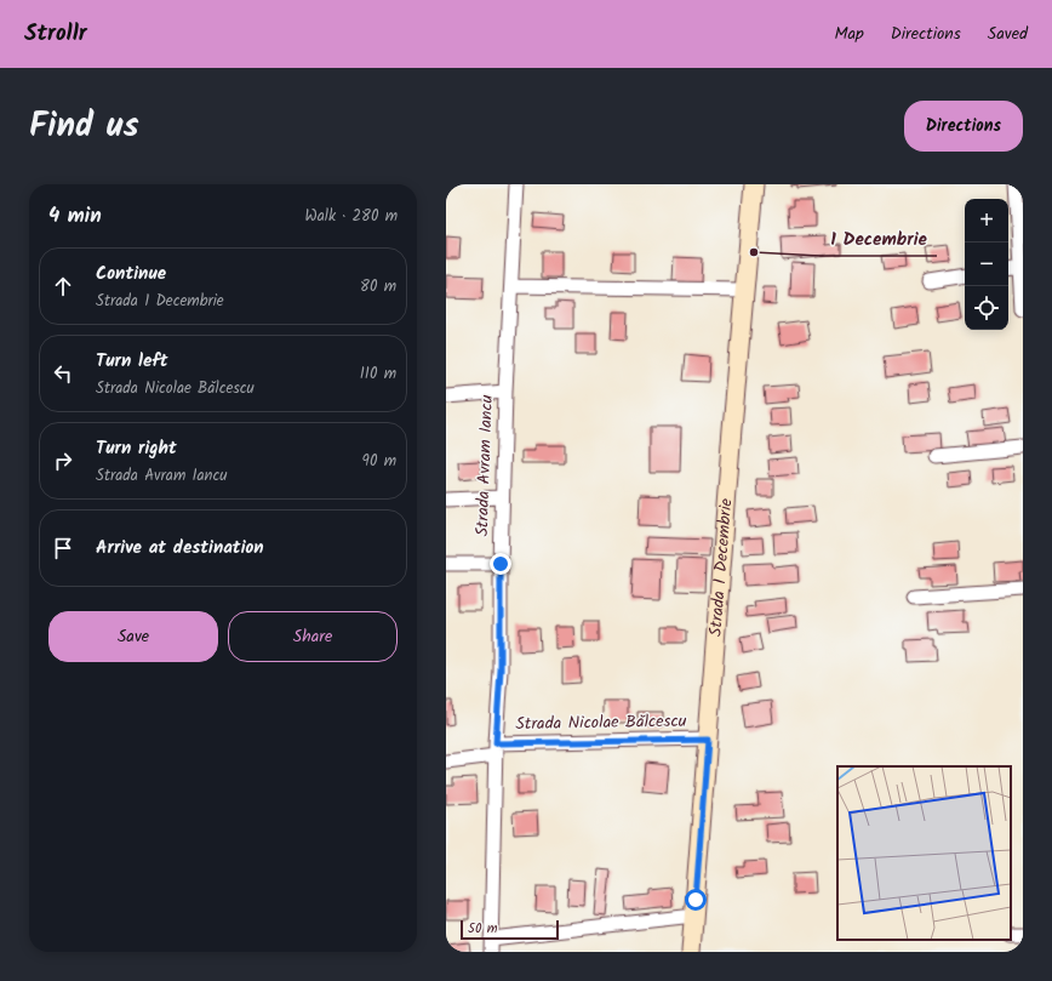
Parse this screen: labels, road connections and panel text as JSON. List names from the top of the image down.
{
  "streets": {
    "main road": ["Strada 1 Decembrie"],
    "street": ["Strada Avram Iancu", "Strada Nicolae Bălcescu"]
  },
  "crossings": [
    ["Strada Avram Iancu", "Strada Nicolae Bălcescu"],
    ["Strada 1 Decembrie", "Strada Nicolae Bălcescu"]
  ],
  "places": ["1 Decembrie"],
  "scale_bar": "50 m",
  "page": {
    "header": "Strollr",
    "nav": ["Map", "Directions", "Saved"],
    "title": "Find us",
    "buttons": [
      "Directions",
      ["Save", "Share"]
    ],
    "heading": ["4 min", "Walk · 280 m"],
    "map_buttons": ["+", "−"],
    "list": [
      ["Continue", "Strada 1 Decembrie", "80 m"],
      ["Turn left", "Strada Nicolae Bălcescu", "110 m"],
      ["Turn right", "Strada Avram Iancu", "90 m"],
      "Arrive at destination"
    ],
    "scale": "50 m"
  }
}
